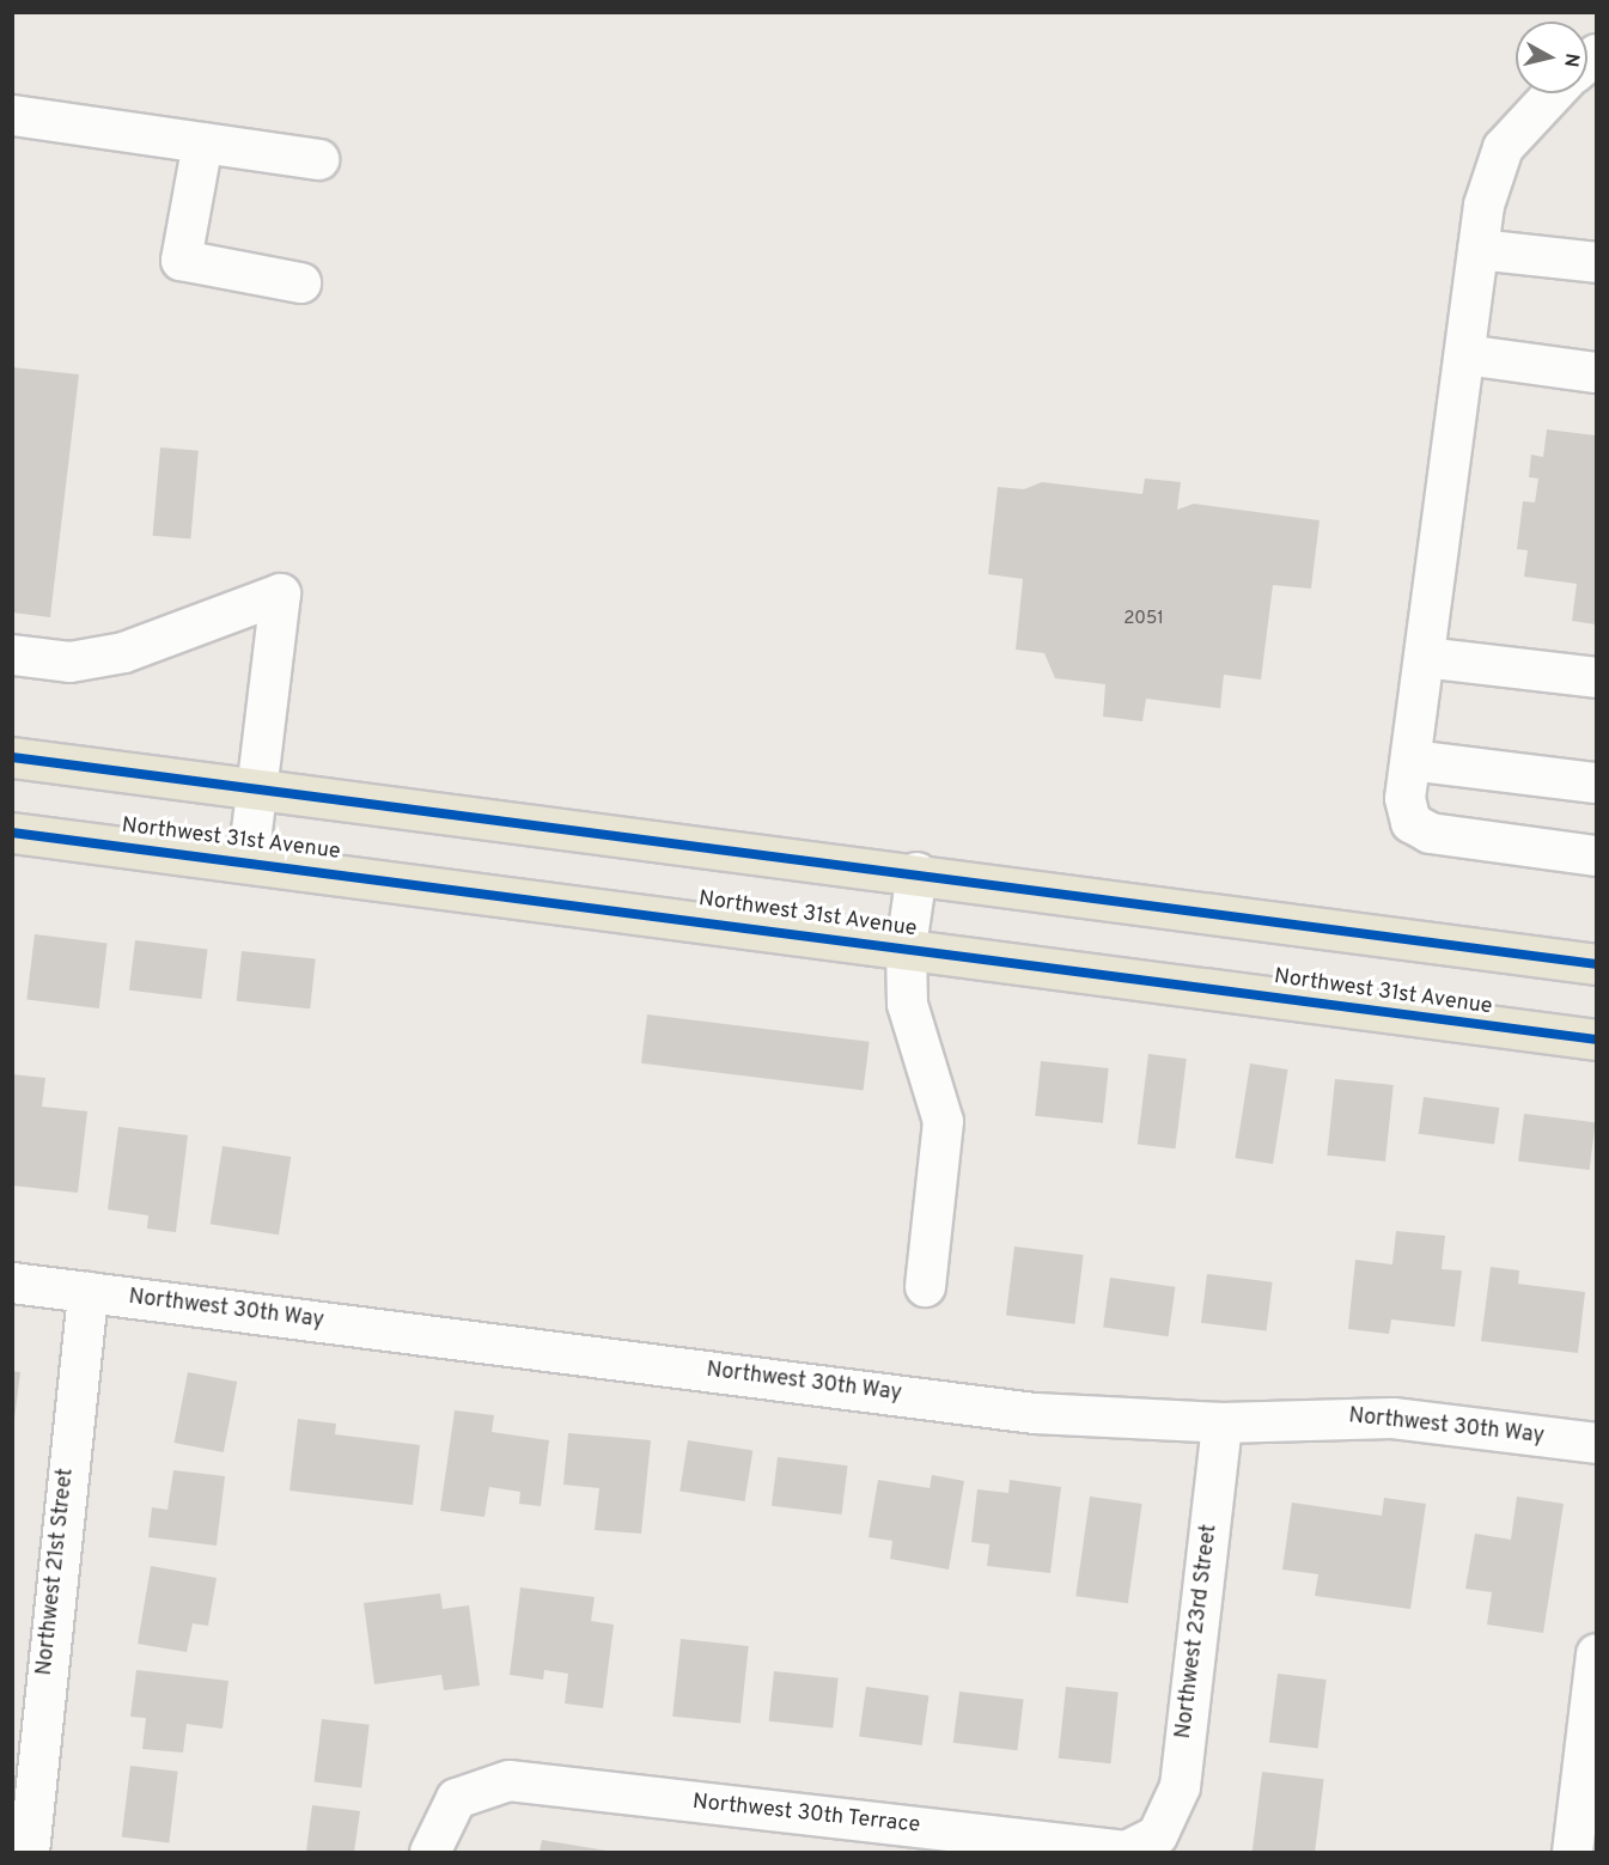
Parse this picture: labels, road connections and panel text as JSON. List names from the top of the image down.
{
  "streets": {
    "main road": ["Northwest 31st Avenue"],
    "street": [
      "Northwest 30th Way",
      "Northwest 21st Street",
      "Northwest 23rd Street",
      "Northwest 30th Terrace"
    ]
  },
  "crossings": [
    ["Northwest 30th Way", "Northwest 21st Street"],
    ["Northwest 30th Way", "Northwest 23rd Street"],
    ["Northwest 23rd Street", "Northwest 30th Terrace"]
  ],
  "house_numbers": ["2051"],
  "north": "right"
}
